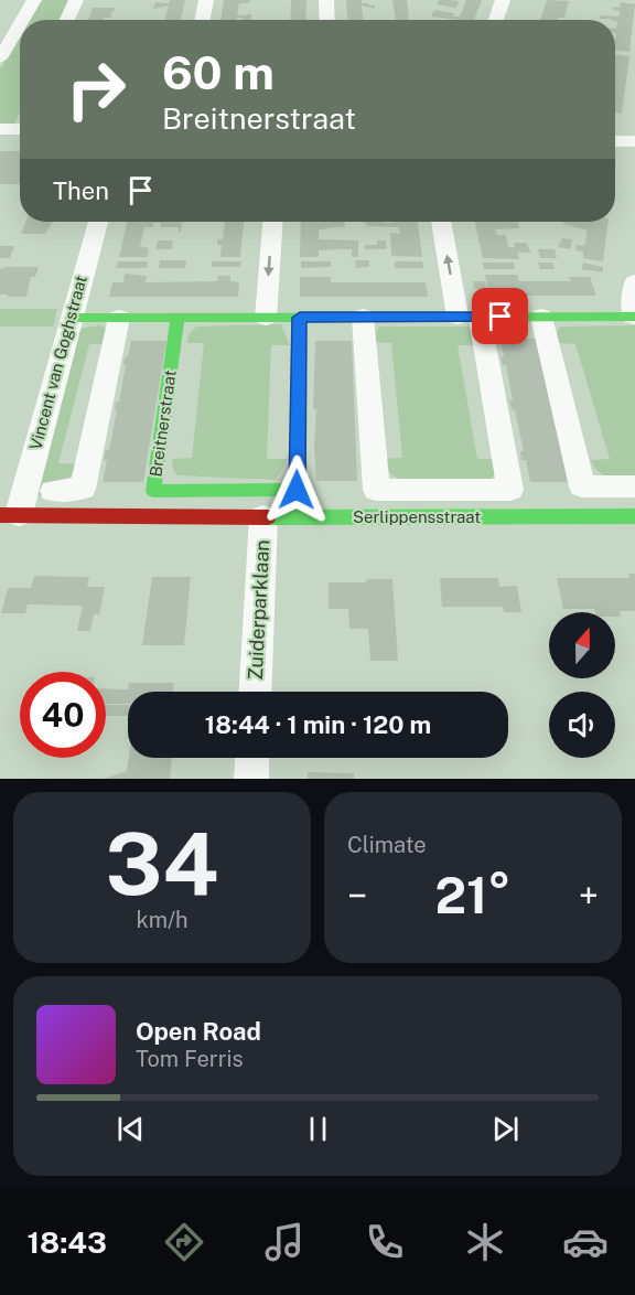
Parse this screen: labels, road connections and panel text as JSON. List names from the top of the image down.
{
  "streets": {
    "street": [
      "Vincent van Goghstraat",
      "Breitnerstraat",
      "Serlippensstraat",
      "Zuiderparklaan"
    ]
  },
  "crossings": [
    ["Vincent van Goghstraat", "Serlippensstraat"],
    ["Serlippensstraat", "Zuiderparklaan"]
  ],
  "north": "top",
  "page": {
    "turn": ["60 m", "Breitnerstraat"],
    "then": "Then",
    "limit": "40",
    "trip": "18:44 · 1 min · 120 m",
    "tile": [
      ["34", "km/h"],
      "Climate"
    ],
    "heat": ["−", "21°", "+"],
    "song": ["Open Road", "Tom Ferris"],
    "tabs": "18:43"
  }
}
